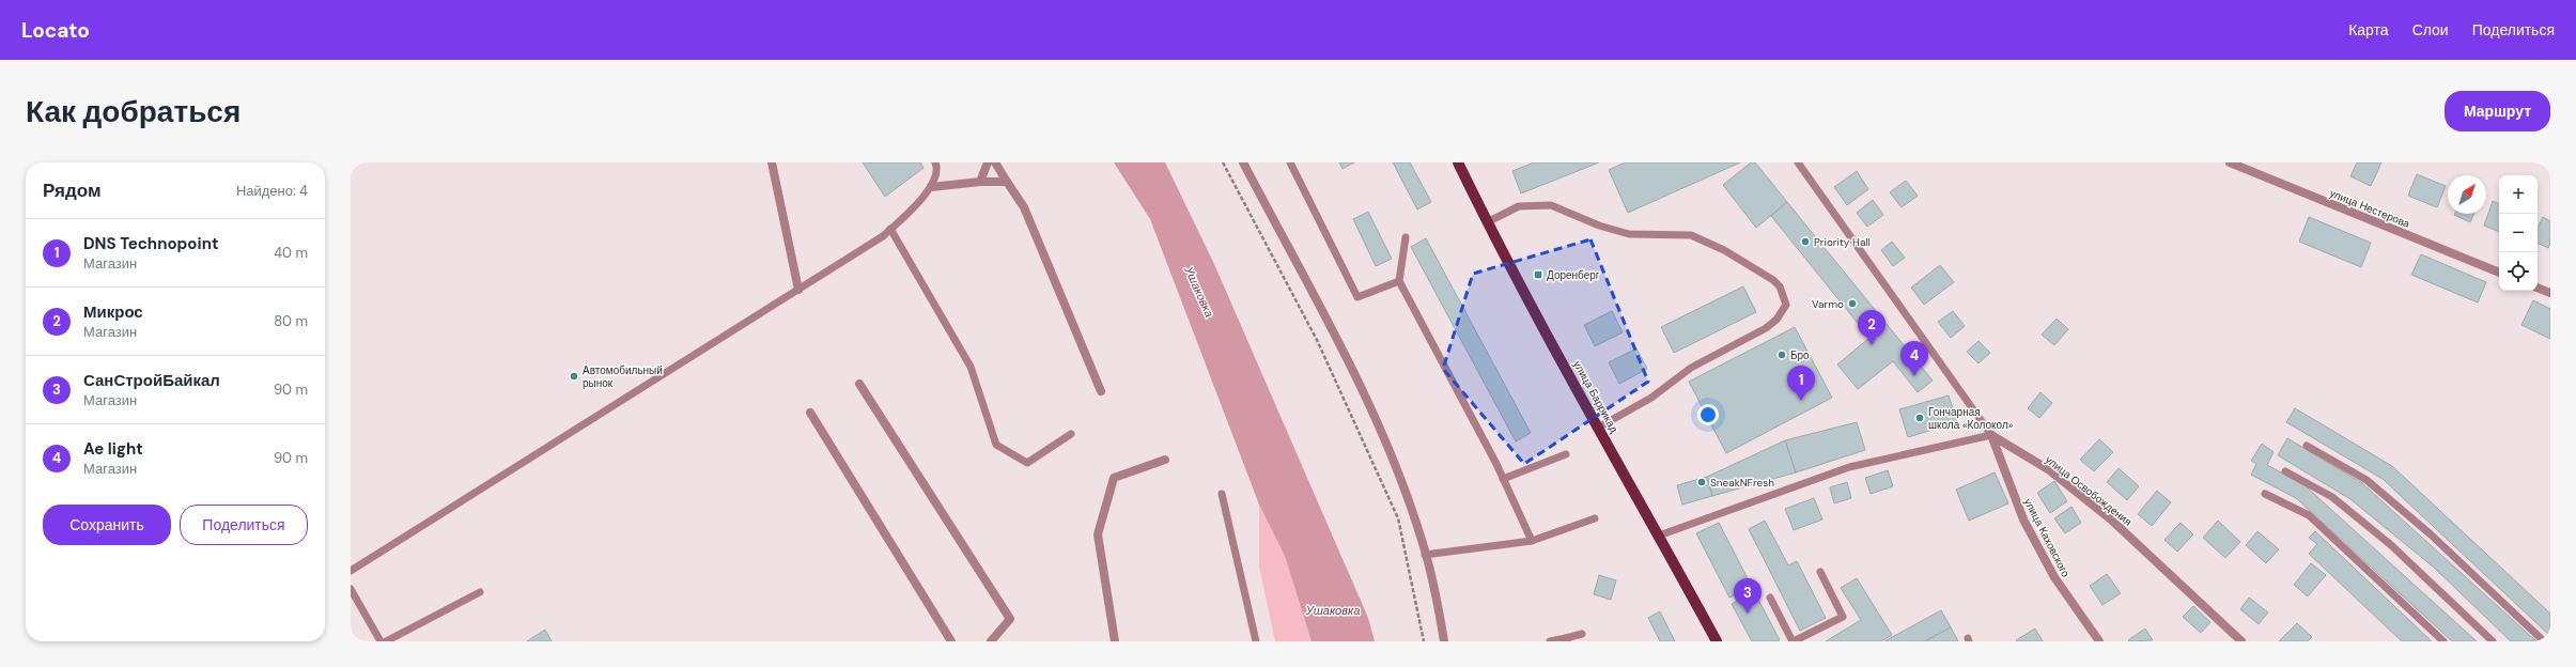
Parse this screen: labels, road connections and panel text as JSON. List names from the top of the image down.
{
  "streets": {
    "main road": ["улица Баррикад"],
    "street": ["улица Нестерова", "улица Освобождения", "улица Каховского"]
  },
  "crossings": [
    ["улица Освобождения", "улица Каховского"]
  ],
  "water": ["Ушаковка"],
  "places": {
    "other": [
      "Priority Hall",
      "Varmo",
      "Бро",
      "Автомобильный рынок",
      "Гончарная школа «Колокол»",
      "SneakNFresh"
    ],
    "transit": ["Доренберг"]
  },
  "north": "top right",
  "page": {
    "header": "Locato",
    "nav": ["Карта", "Слои", "Поделиться"],
    "buttons": [
      "Маршрут",
      ["Сохранить", "Поделиться"]
    ],
    "title": "Как добраться",
    "heading": ["Рядом", "Найдено: 4"],
    "map_buttons": ["+", "−"],
    "list": [
      {
        "mark": "1",
        "name": "DNS Technopoint",
        "note": "Магазин",
        "value": "40 m"
      },
      {
        "mark": "2",
        "name": "Микрос",
        "note": "Магазин",
        "value": "80 m"
      },
      {
        "mark": "3",
        "name": "СанСтройБайкал",
        "note": "Магазин",
        "value": "90 m"
      },
      {
        "mark": "4",
        "name": "Ae light",
        "note": "Магазин",
        "value": "90 m"
      }
    ],
    "pins": [
      "2",
      "4",
      "1",
      "3"
    ]
  }
}
